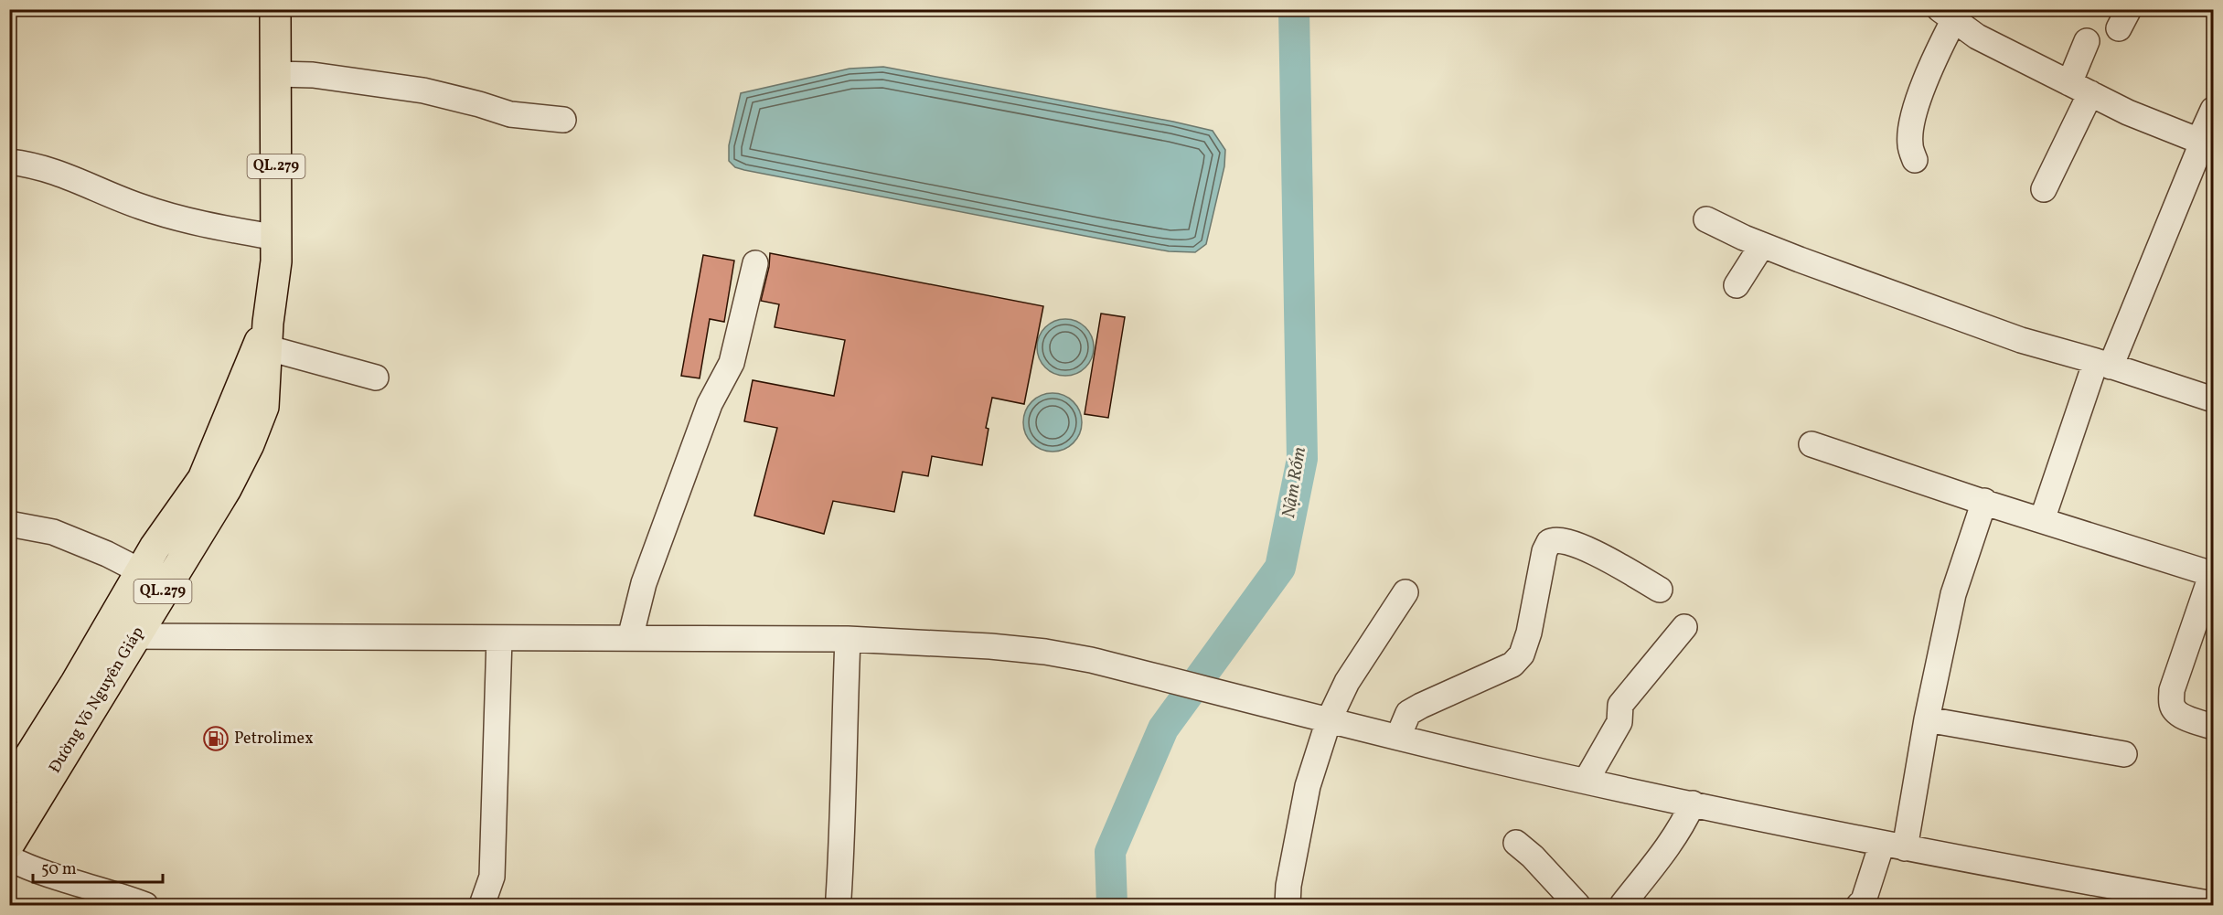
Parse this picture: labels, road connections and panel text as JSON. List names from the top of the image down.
{
  "streets": {
    "highway": ["QL.279", "Đường Võ Nguyên Giáp"]
  },
  "crossings": [
    ["QL.279", "Đường Võ Nguyên Giáp"]
  ],
  "water": ["Nậm Rốm"],
  "places": {
    "fuel station": ["Petrolimex"]
  },
  "scale_bar": "50 m"
}
